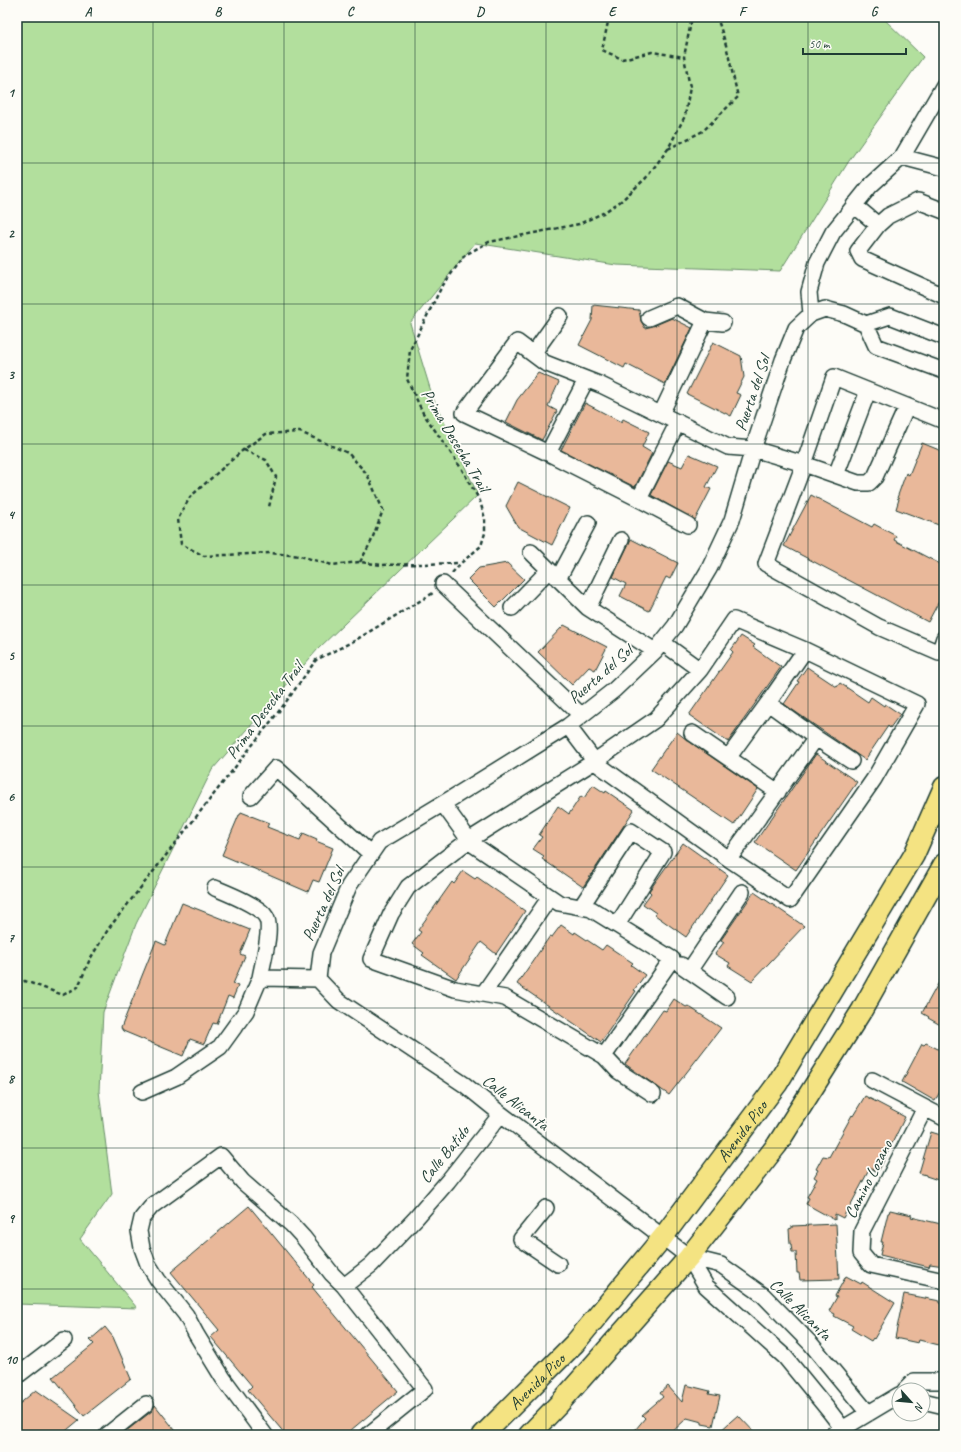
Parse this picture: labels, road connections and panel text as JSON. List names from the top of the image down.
{
  "streets": {
    "main road": ["Avenida Pico"],
    "street": [
      "Puerta del Sol",
      "Calle Alicanta",
      "Calle Batido",
      "Camino Lozano"
    ],
    "path": ["Prima Desecha Trail"]
  },
  "crossings": [
    ["Puerta del Sol", "Calle Alicanta"],
    ["Calle Alicanta", "Avenida Pico"],
    ["Calle Alicanta", "Calle Batido"]
  ],
  "scale_bar": "50 m",
  "north": "bottom right",
  "grid": {
    "columns": [
      "A",
      "B",
      "C",
      "D",
      "E",
      "F",
      "G"
    ],
    "rows": [
      "1",
      "2",
      "3",
      "4",
      "5",
      "6",
      "7",
      "8",
      "9",
      "10"
    ]
  }
}
